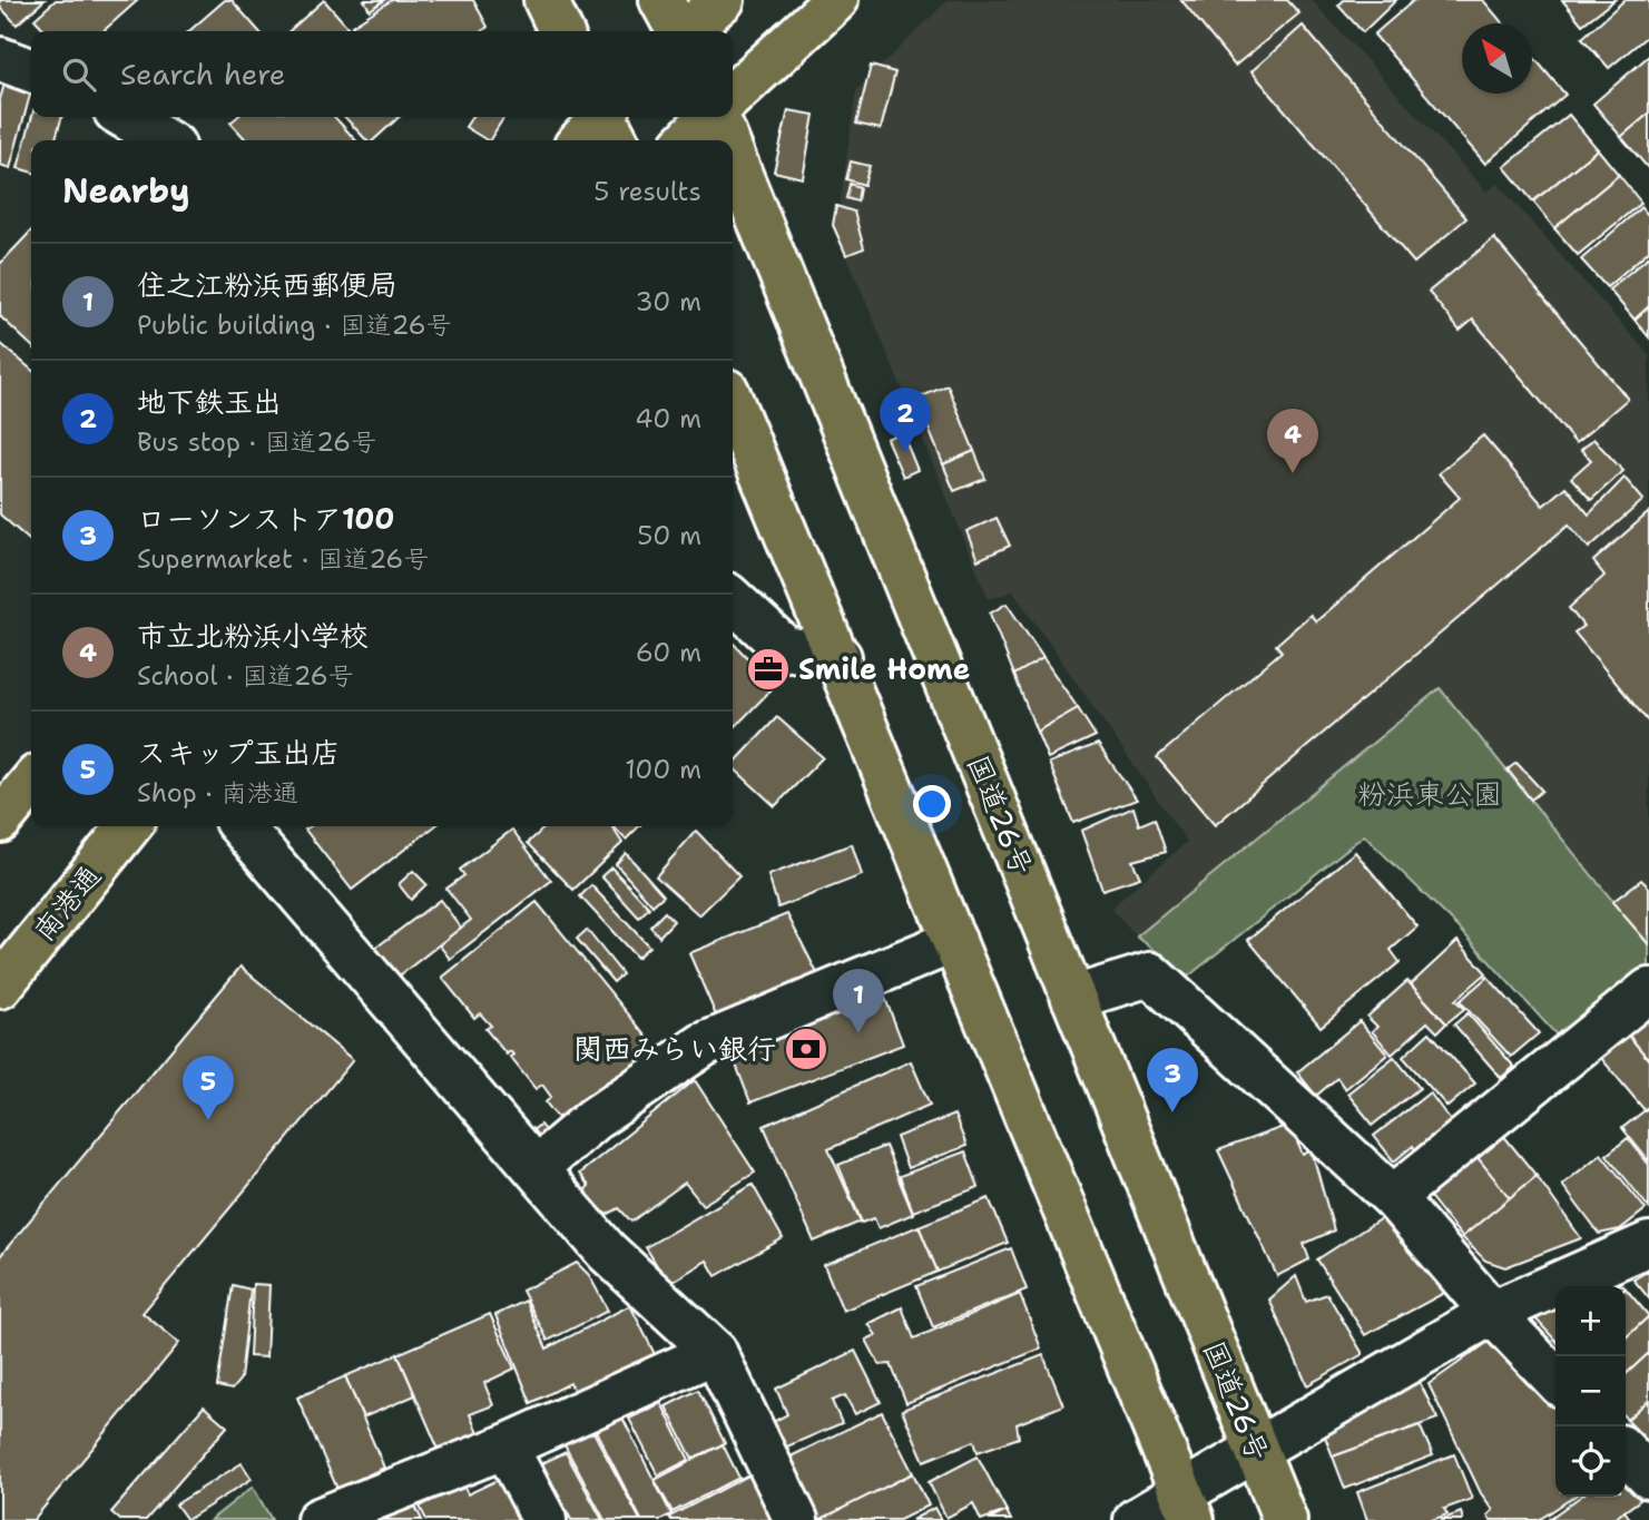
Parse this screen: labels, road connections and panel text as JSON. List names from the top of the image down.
{
  "streets": {
    "main road": ["国道26号", "南港通"]
  },
  "parks": ["粉浜東公園"],
  "places": {
    "office": ["Smile Home"],
    "bank": ["関西みらい銀行"]
  },
  "north": "top left",
  "page": {
    "search": "Search here",
    "heading": ["Nearby", "5 results"],
    "list": [
      {
        "mark": "1",
        "name": "住之江粉浜西郵便局",
        "note": "Public building · 国道26号",
        "value": "30 m"
      },
      {
        "mark": "2",
        "name": "地下鉄玉出",
        "note": "Bus stop · 国道26号",
        "value": "40 m"
      },
      {
        "mark": "3",
        "name": "ローソンストア100",
        "note": "Supermarket · 国道26号",
        "value": "50 m"
      },
      {
        "mark": "4",
        "name": "市立北粉浜小学校",
        "note": "School · 国道26号",
        "value": "60 m"
      },
      {
        "mark": "5",
        "name": "スキップ玉出店",
        "note": "Shop · 南港通",
        "value": "100 m"
      }
    ],
    "pins": [
      "2",
      "4",
      "1",
      "3",
      "5"
    ],
    "map_buttons": ["+", "−"]
  }
}
